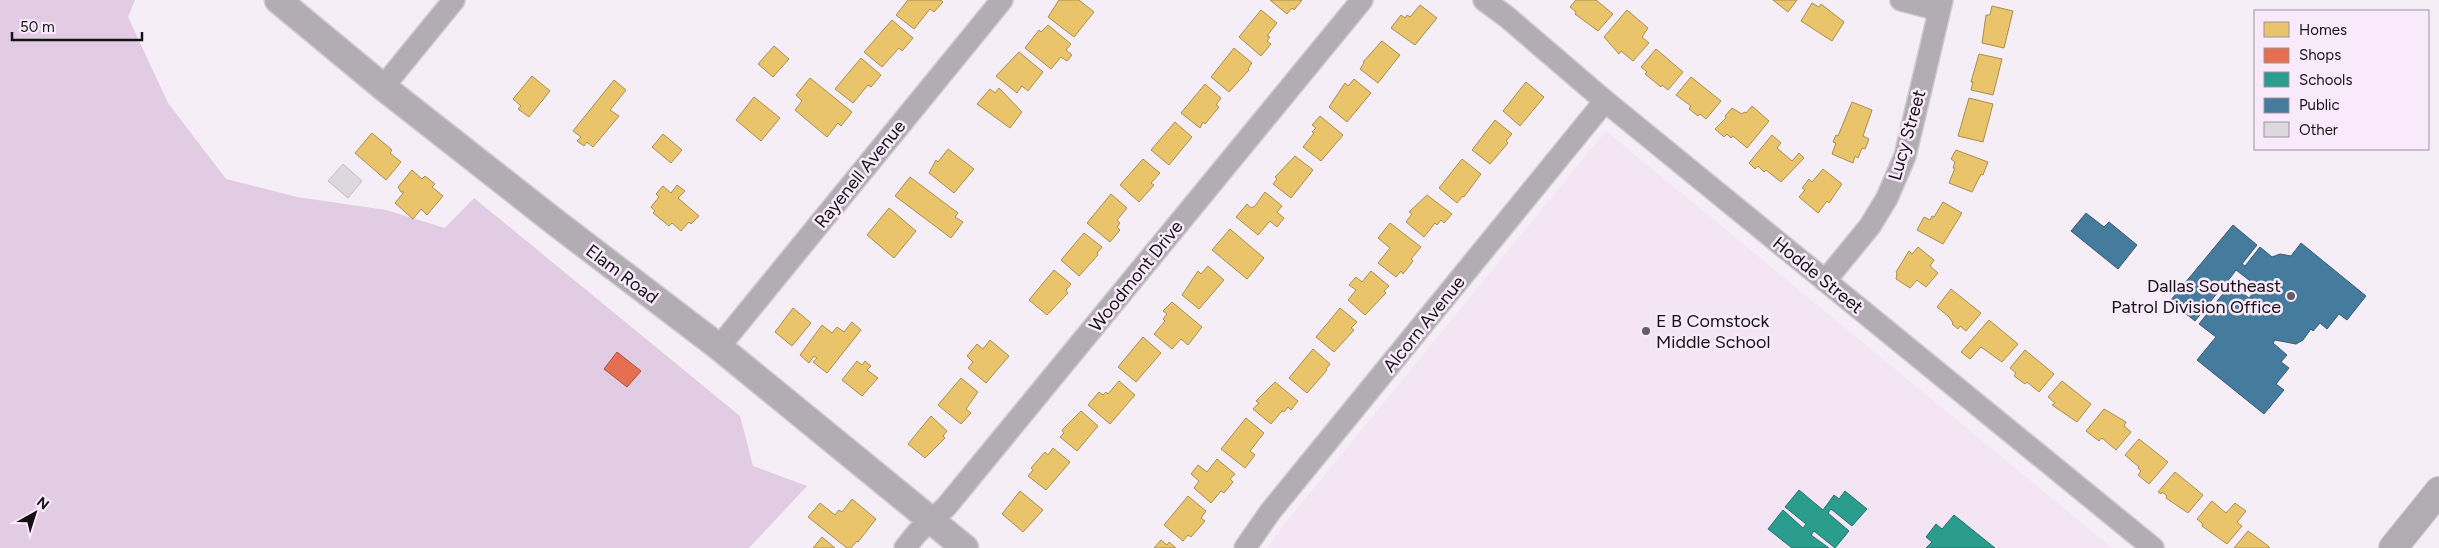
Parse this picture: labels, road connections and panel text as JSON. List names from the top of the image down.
{
  "streets": {
    "street": [
      "Lucy Street",
      "Rayenell Avenue",
      "Elam Road",
      "Hodde Street",
      "Woodmont Drive",
      "Alcorn Avenue"
    ]
  },
  "crossings": [
    ["Lucy Street", "Hodde Street"],
    ["Rayenell Avenue", "Elam Road"],
    ["Elam Road", "Woodmont Drive"],
    ["Hodde Street", "Alcorn Avenue"]
  ],
  "places": ["Dallas Southeast Patrol Division Office", "E B Comstock Middle School"],
  "legend": [
    "Homes",
    "Shops",
    "Schools",
    "Public",
    "Other"
  ],
  "scale_bar": "50 m",
  "north": "top right"
}
